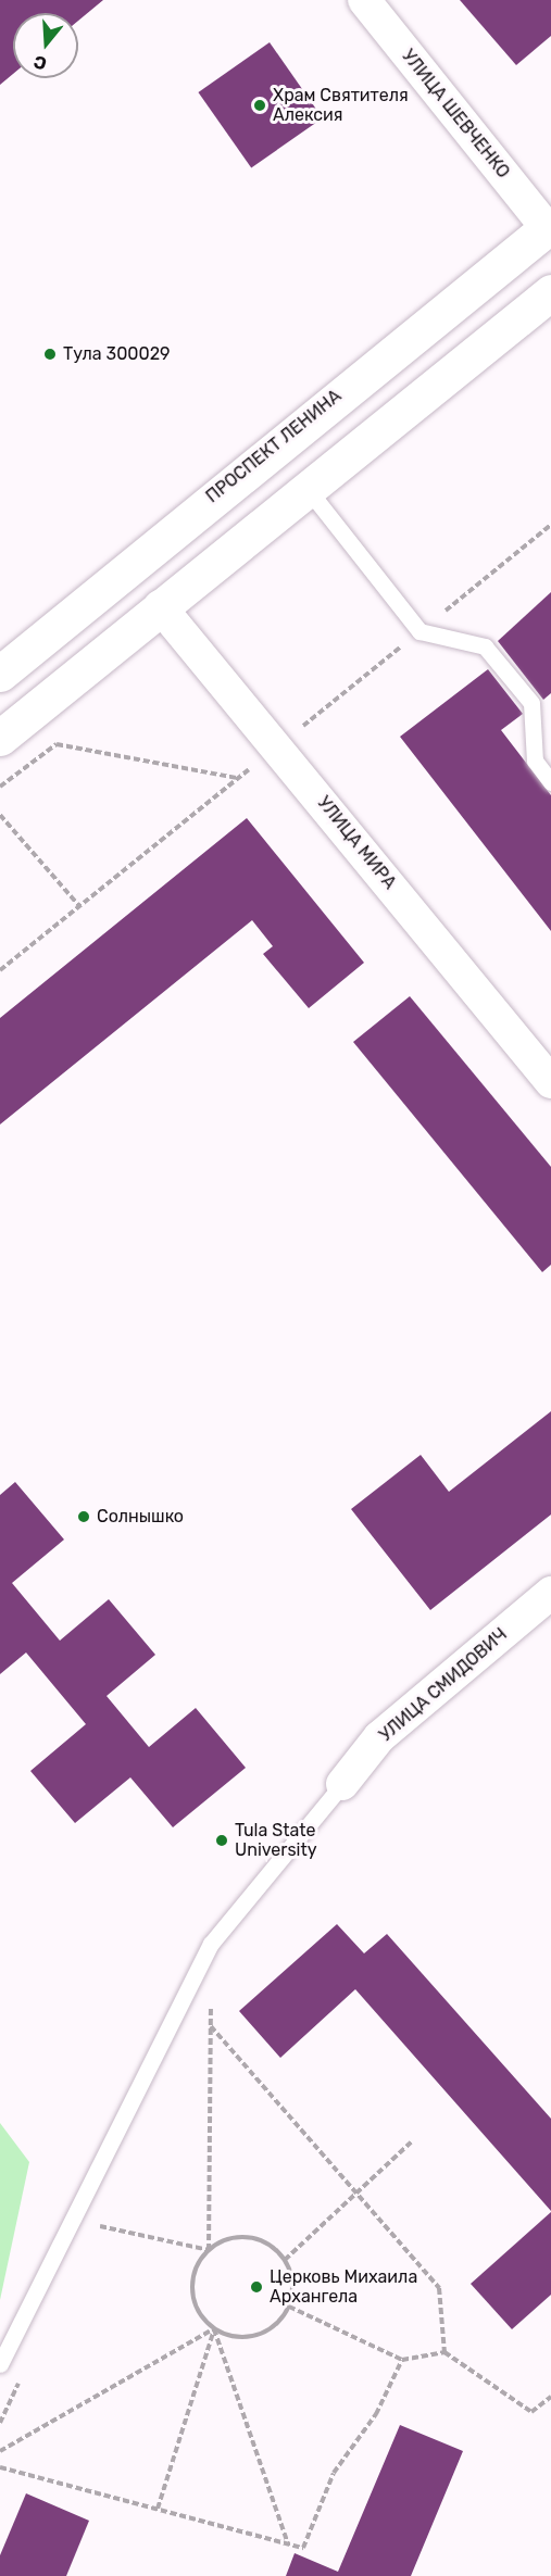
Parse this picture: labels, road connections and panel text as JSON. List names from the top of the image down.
{
  "streets": {
    "main road": ["ПРОСПЕКТ ЛЕНИНА"],
    "street": ["УЛИЦА ШЕВЧЕНКО", "УЛИЦА МИРА", "УЛИЦА СМИДОВИЧ"]
  },
  "crossings": [
    ["УЛИЦА ШЕВЧЕНКО", "ПРОСПЕКТ ЛЕНИНА"]
  ],
  "places": [
    "Храм Святителя Алексия",
    "Тула 300029",
    "Солнышко",
    "Tula State University",
    "Церковь Михаила Архангела"
  ],
  "north": "bottom"
}
